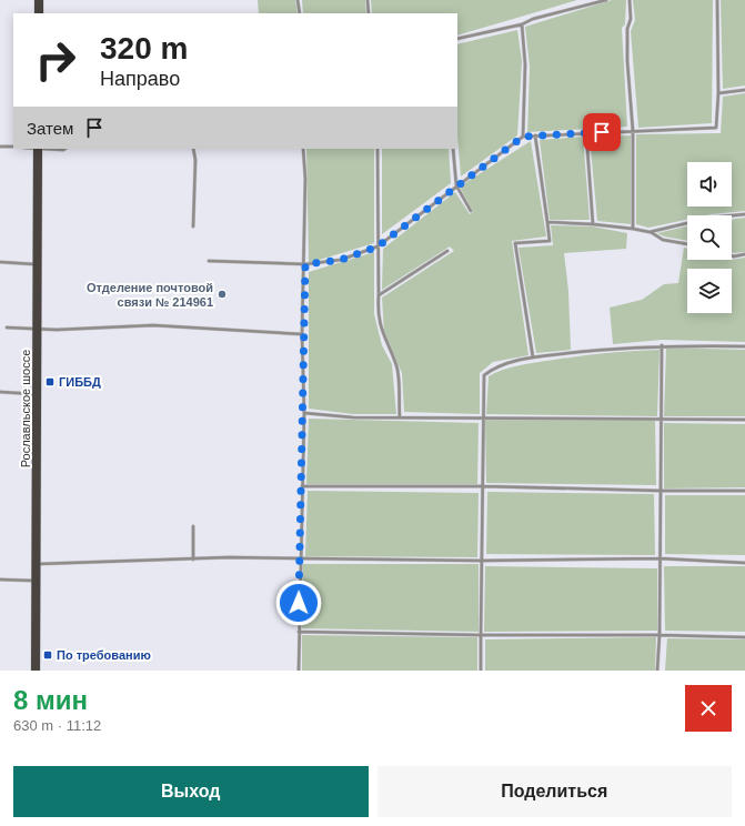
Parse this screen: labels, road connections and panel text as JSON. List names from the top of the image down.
{
  "streets": {
    "main road": ["Рославльское шоссе"]
  },
  "places": {
    "other": ["Отделение почтовой связи № 214961"],
    "transit": ["ГИББД", "По требованию"]
  },
  "page": {
    "turn": ["320 m", "Направо"],
    "then": "Затем",
    "heading": ["8 мин", "630 m · 11:12"],
    "buttons": ["Выход", "Поделиться"]
  }
}
